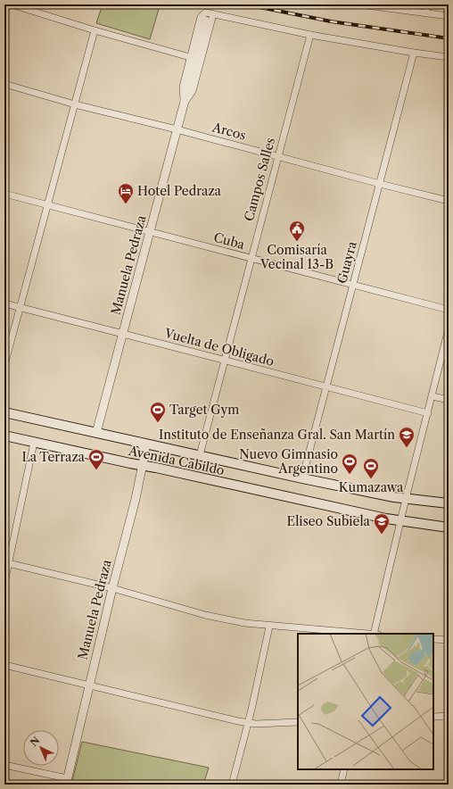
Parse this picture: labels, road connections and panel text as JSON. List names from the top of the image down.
{
  "streets": {
    "main road": ["Avenida Cabildo"],
    "street": [
      "Arcos",
      "Campos Salles",
      "Cuba",
      "Guayra",
      "Manuela Pedraza",
      "Vuelta de Obligado"
    ]
  },
  "crossings": [
    ["Arcos", "Campos Salles"],
    ["Arcos", "Guayra"],
    ["Arcos", "Manuela Pedraza"],
    ["Campos Salles", "Cuba"],
    ["Campos Salles", "Vuelta de Obligado"],
    ["Campos Salles", "Avenida Cabildo"],
    ["Cuba", "Guayra"],
    ["Cuba", "Manuela Pedraza"],
    ["Guayra", "Vuelta de Obligado"],
    ["Guayra", "Avenida Cabildo"],
    ["Manuela Pedraza", "Vuelta de Obligado"],
    ["Manuela Pedraza", "Avenida Cabildo"]
  ],
  "places": {
    "hotel": ["Hotel Pedraza"],
    "public building": ["Comisaría Vecinal 13-B"],
    "sports": [
      "Target Gym",
      "La Terraza",
      "Nuevo Gimnasio Argentino",
      "Kumazawa"
    ],
    "school or university": ["Instituto de Enseñanza Gral. San Martín", "Eliseo Subiela"]
  },
  "north": "top left"
}
